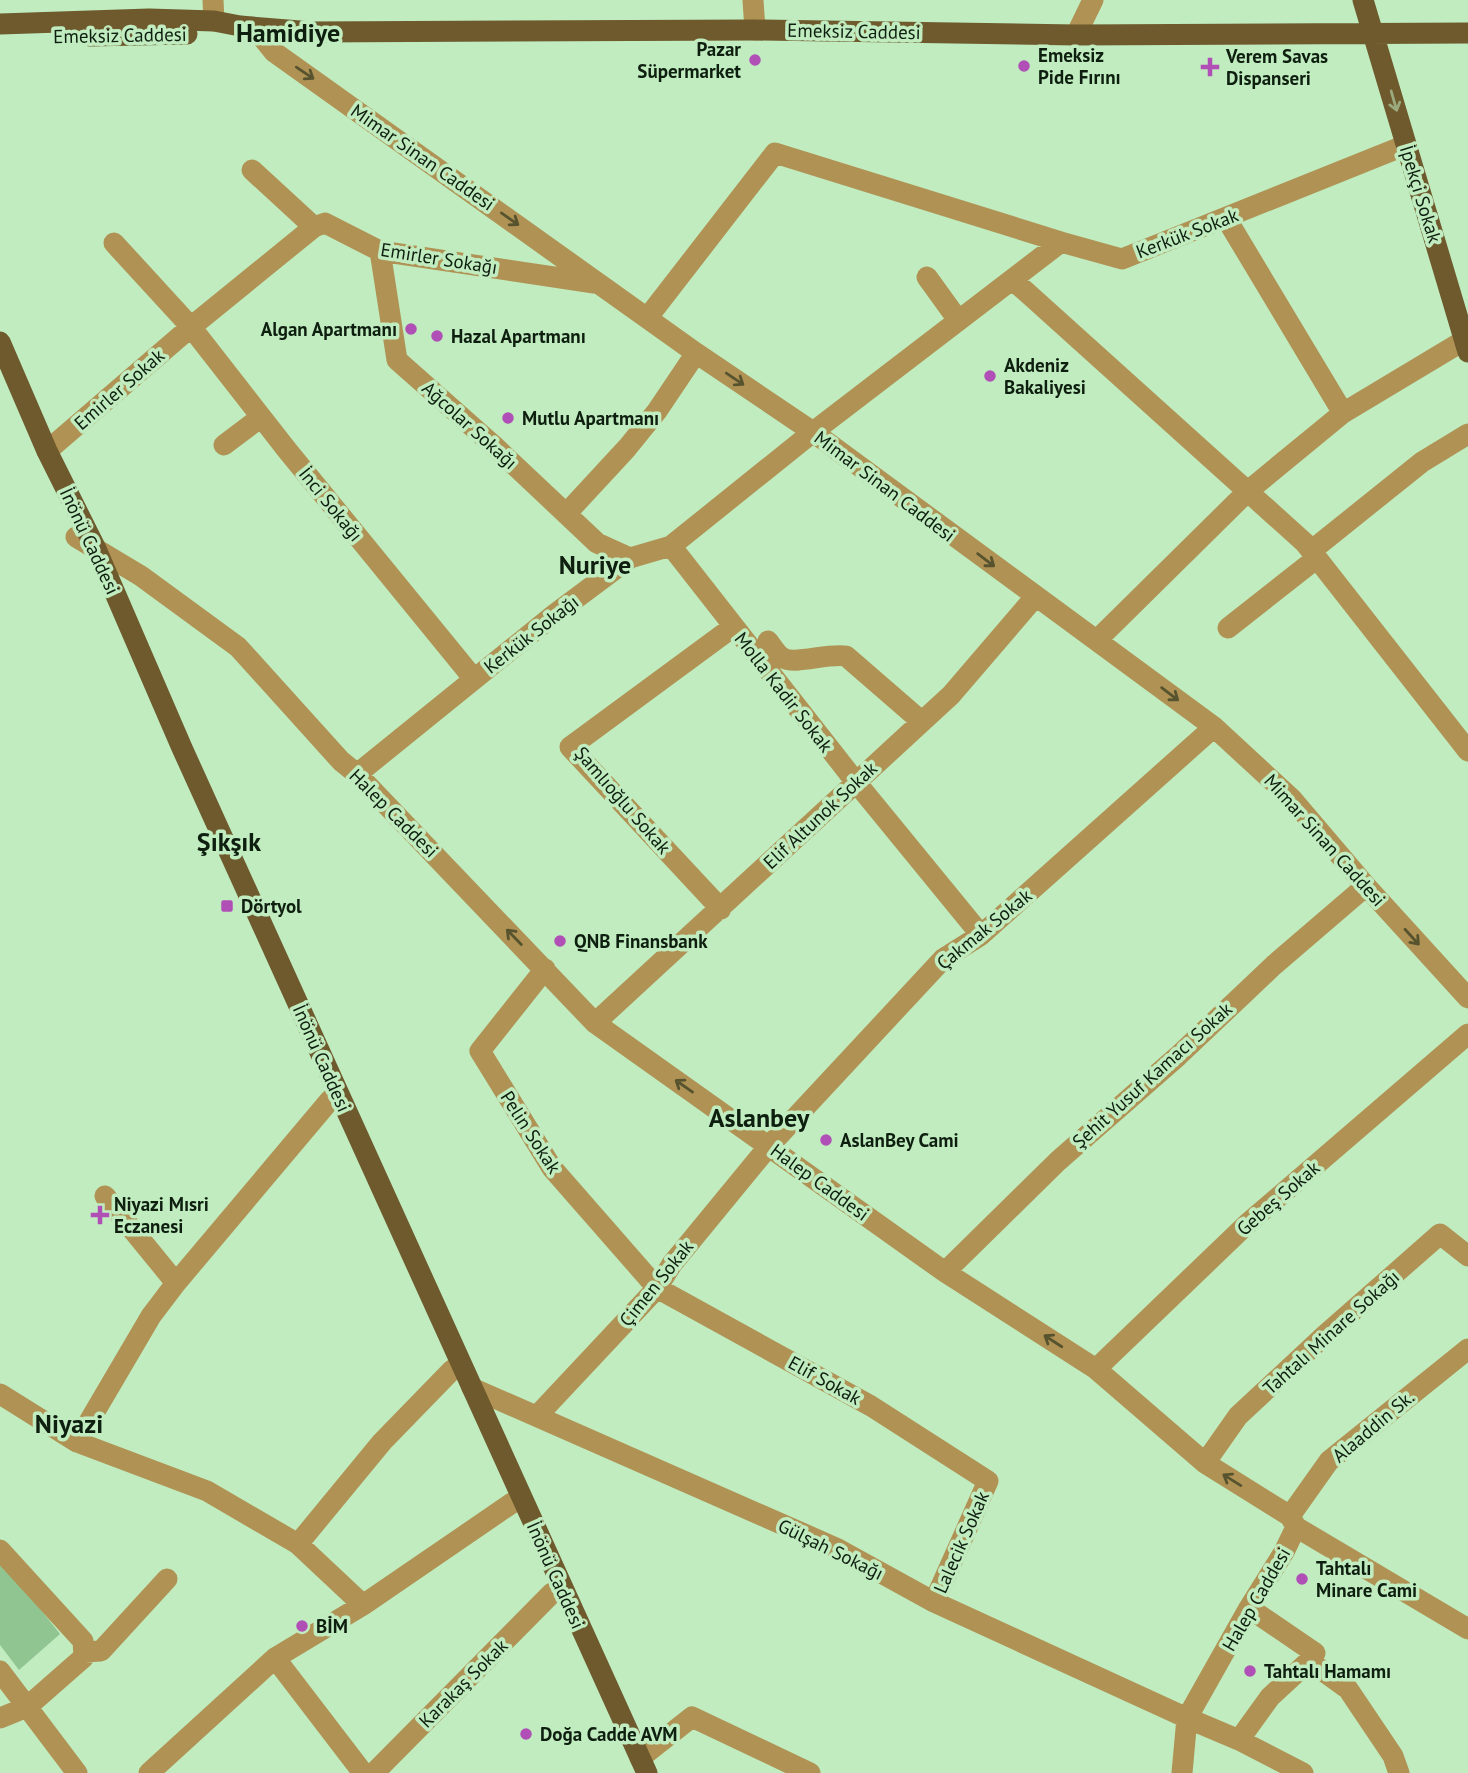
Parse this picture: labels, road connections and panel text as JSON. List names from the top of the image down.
{
  "streets": {
    "main road": ["Emeksiz Caddesi", "İpekçi Sokak", "İnönü Caddesi"],
    "street": [
      "Mimar Sinan Caddesi",
      "Kerkük Sokak",
      "Emirler Sokağı",
      "Emirler Sokak",
      "Ağcolar Sokağı",
      "İnci Sokağı",
      "Kerkük Sokağı",
      "Molla Kadir Sokak",
      "Şamlıoğlu Sokak",
      "Halep Caddesi",
      "Elif Altunok Sokak",
      "Çakmak Sokak",
      "Şehit Yusuf Kamacı Sokak",
      "Pelin Sokak",
      "Gebeş Sokak",
      "Çimen Sokak",
      "Tahtalı Minare Sokağı",
      "Elif Sokak",
      "Alaaddin Sk.",
      "Lalecik Sokak",
      "Gülşah Sokağı",
      "Karakaş Sokak"
    ]
  },
  "crossings": [
    ["Emeksiz Caddesi", "Mimar Sinan Caddesi"],
    ["Emeksiz Caddesi", "İpekçi Sokak"],
    ["Mimar Sinan Caddesi", "Kerkük Sokak"],
    ["Mimar Sinan Caddesi", "Emirler Sokağı"],
    ["Mimar Sinan Caddesi", "Kerkük Sokağı"],
    ["Mimar Sinan Caddesi", "Elif Altunok Sokak"],
    ["Mimar Sinan Caddesi", "Çakmak Sokak"],
    ["Mimar Sinan Caddesi", "Şehit Yusuf Kamacı Sokak"],
    ["İpekçi Sokak", "Kerkük Sokak"],
    ["Emirler Sokağı", "Ağcolar Sokağı"],
    ["Emirler Sokak", "İnci Sokağı"],
    ["Emirler Sokak", "İnönü Caddesi"],
    ["Ağcolar Sokağı", "Kerkük Sokağı"],
    ["İnci Sokağı", "Kerkük Sokağı"],
    ["İnönü Caddesi", "Halep Caddesi"],
    ["İnönü Caddesi", "Gülşah Sokağı"],
    ["İnönü Caddesi", "Karakaş Sokak"],
    ["Kerkük Sokağı", "Molla Kadir Sokak"],
    ["Kerkük Sokağı", "Halep Caddesi"],
    ["Molla Kadir Sokak", "Şamlıoğlu Sokak"],
    ["Molla Kadir Sokak", "Elif Altunok Sokak"],
    ["Molla Kadir Sokak", "Çakmak Sokak"],
    ["Şamlıoğlu Sokak", "Elif Altunok Sokak"],
    ["Halep Caddesi", "Elif Altunok Sokak"],
    ["Halep Caddesi", "Çakmak Sokak"],
    ["Halep Caddesi", "Şehit Yusuf Kamacı Sokak"],
    ["Halep Caddesi", "Pelin Sokak"],
    ["Halep Caddesi", "Gebeş Sokak"],
    ["Halep Caddesi", "Çimen Sokak"],
    ["Halep Caddesi", "Tahtalı Minare Sokağı"],
    ["Halep Caddesi", "Alaaddin Sk."],
    ["Halep Caddesi", "Gülşah Sokağı"],
    ["Çakmak Sokak", "Çimen Sokak"],
    ["Pelin Sokak", "Çimen Sokak"],
    ["Pelin Sokak", "Elif Sokak"],
    ["Çimen Sokak", "Elif Sokak"],
    ["Çimen Sokak", "Gülşah Sokağı"],
    ["Elif Sokak", "Lalecik Sokak"],
    ["Lalecik Sokak", "Gülşah Sokağı"]
  ],
  "one_way": ["Mimar Sinan Caddesi", "Halep Caddesi"],
  "districts": [
    "Hamidiye",
    "Nuriye",
    "Şıkşık",
    "Aslanbey",
    "Niyazi"
  ],
  "places": {
    "other": [
      "Pazar Süpermarket",
      "Emeksiz Pide Fırını",
      "Algan Apartmanı",
      "Hazal Apartmanı",
      "Akdeniz Bakaliyesi",
      "Mutlu Apartmanı",
      "QNB Finansbank",
      "AslanBey Cami",
      "Tahtalı Minare Cami",
      "BİM",
      "Tahtalı Hamamı",
      "Doğa Cadde AVM"
    ],
    "health": ["Verem Savas Dispanseri", "Niyazi Mısri Eczanesi"],
    "transit": ["Dörtyol"]
  }
}
